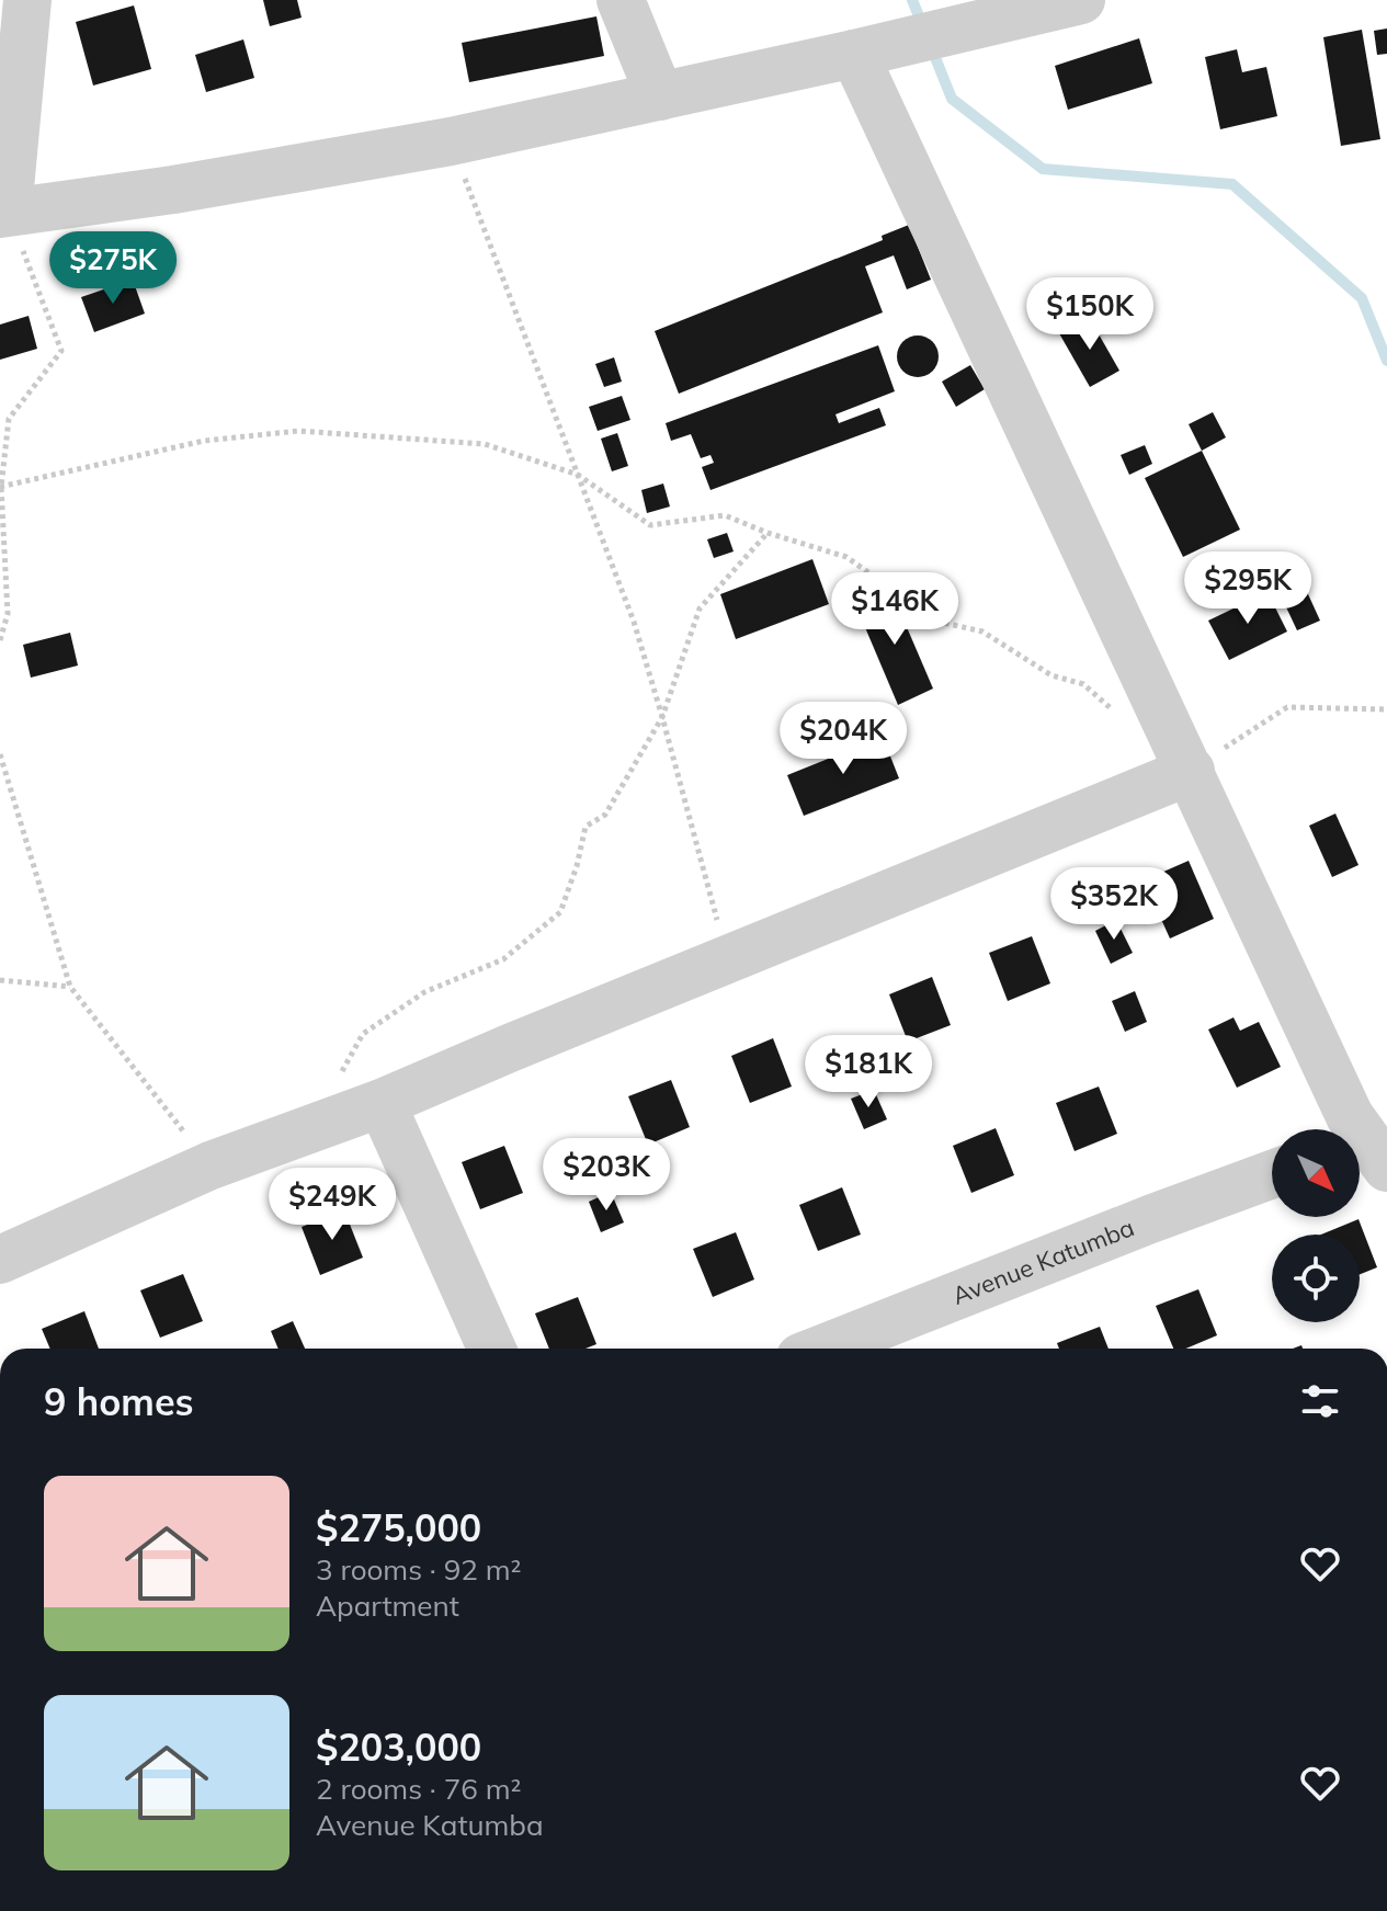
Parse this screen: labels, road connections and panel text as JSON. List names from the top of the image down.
{
  "streets": {
    "street": ["Avenue Katumba"]
  },
  "north": "bottom right",
  "page": {
    "price": [
      "$275K",
      "$150K",
      "$295K",
      "$146K",
      "$204K",
      "$352K",
      "$181K",
      "$203K",
      "$249K"
    ],
    "heading": "9 homes",
    "list": [
      {
        "name": "$275,000",
        "note": "3 rooms · 92 m² · Apartment"
      },
      {
        "name": "$203,000",
        "note": "2 rooms · 76 m² · Avenue Katumba"
      }
    ]
  }
}
